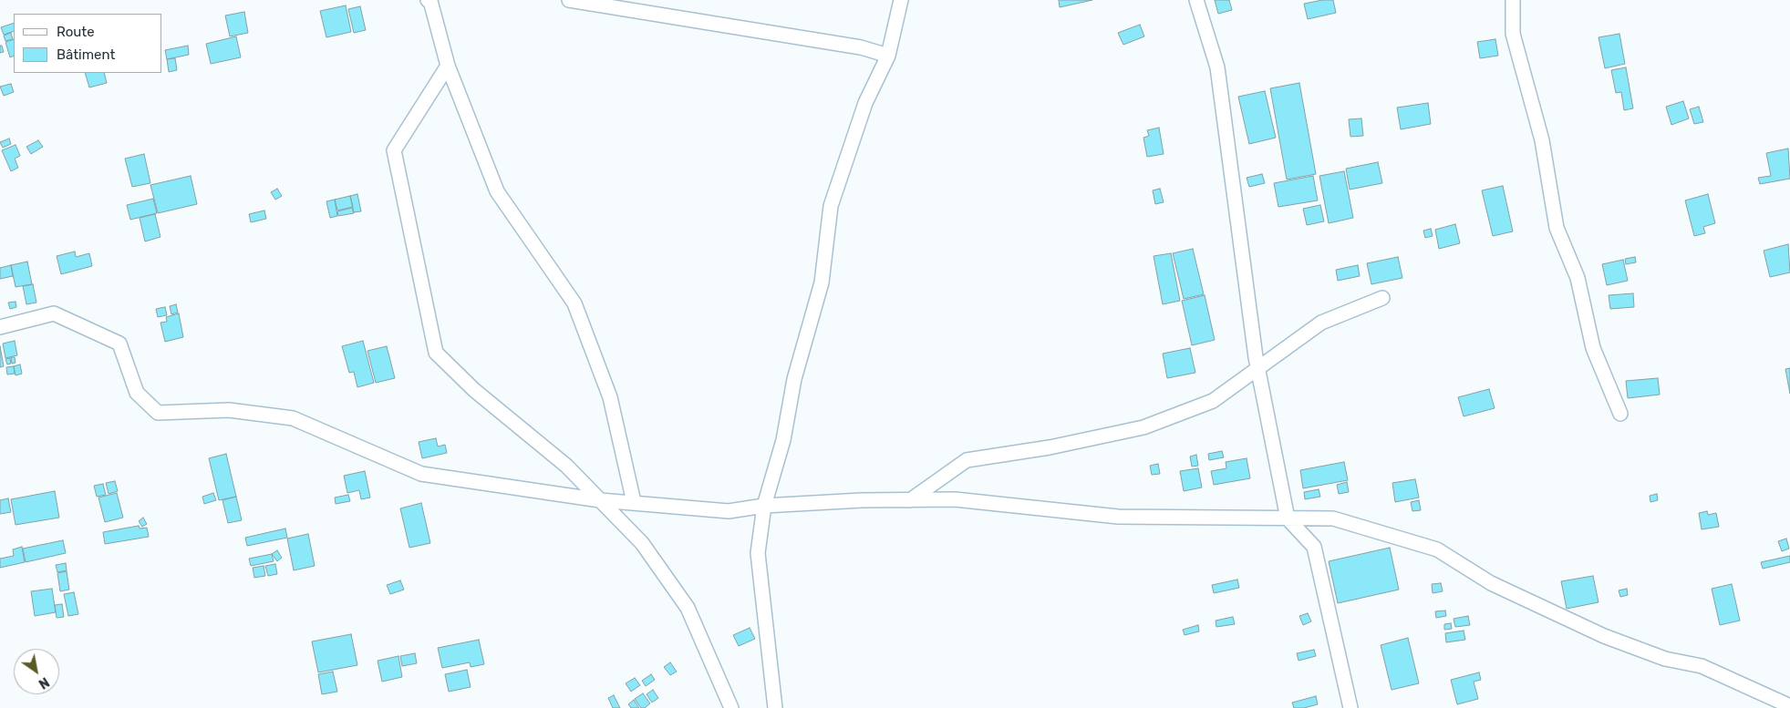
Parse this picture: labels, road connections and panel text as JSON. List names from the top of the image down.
{
  "legend": ["Route", "Bâtiment"],
  "north": "bottom right"
}
